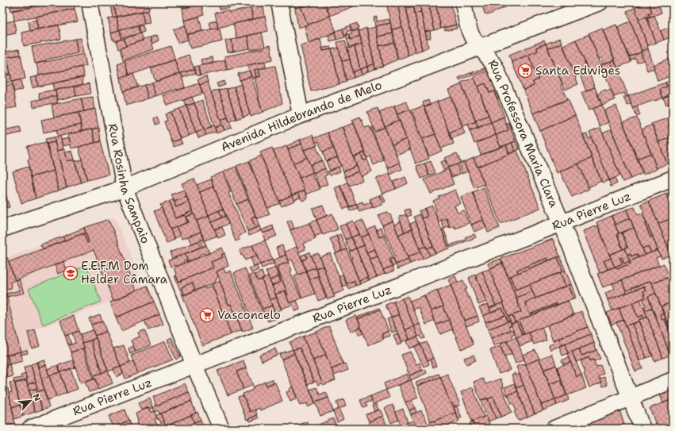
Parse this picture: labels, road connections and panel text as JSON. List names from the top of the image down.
{
  "streets": {
    "street": [
      "Avenida Hildebrando de Melo",
      "Rua Professora Maria Clara",
      "Rua Rosinha Sampaio",
      "Rua Pierre Luz"
    ]
  },
  "crossings": [
    ["Avenida Hildebrando de Melo", "Rua Professora Maria Clara"],
    ["Avenida Hildebrando de Melo", "Rua Rosinha Sampaio"],
    ["Rua Professora Maria Clara", "Rua Pierre Luz"],
    ["Rua Rosinha Sampaio", "Rua Pierre Luz"]
  ],
  "places": {
    "supermarket": ["Santa Edwiges", "Vasconcelo"],
    "school or university": ["E.E.F.M Dom Helder Câmara"]
  },
  "north": "top right"
}
